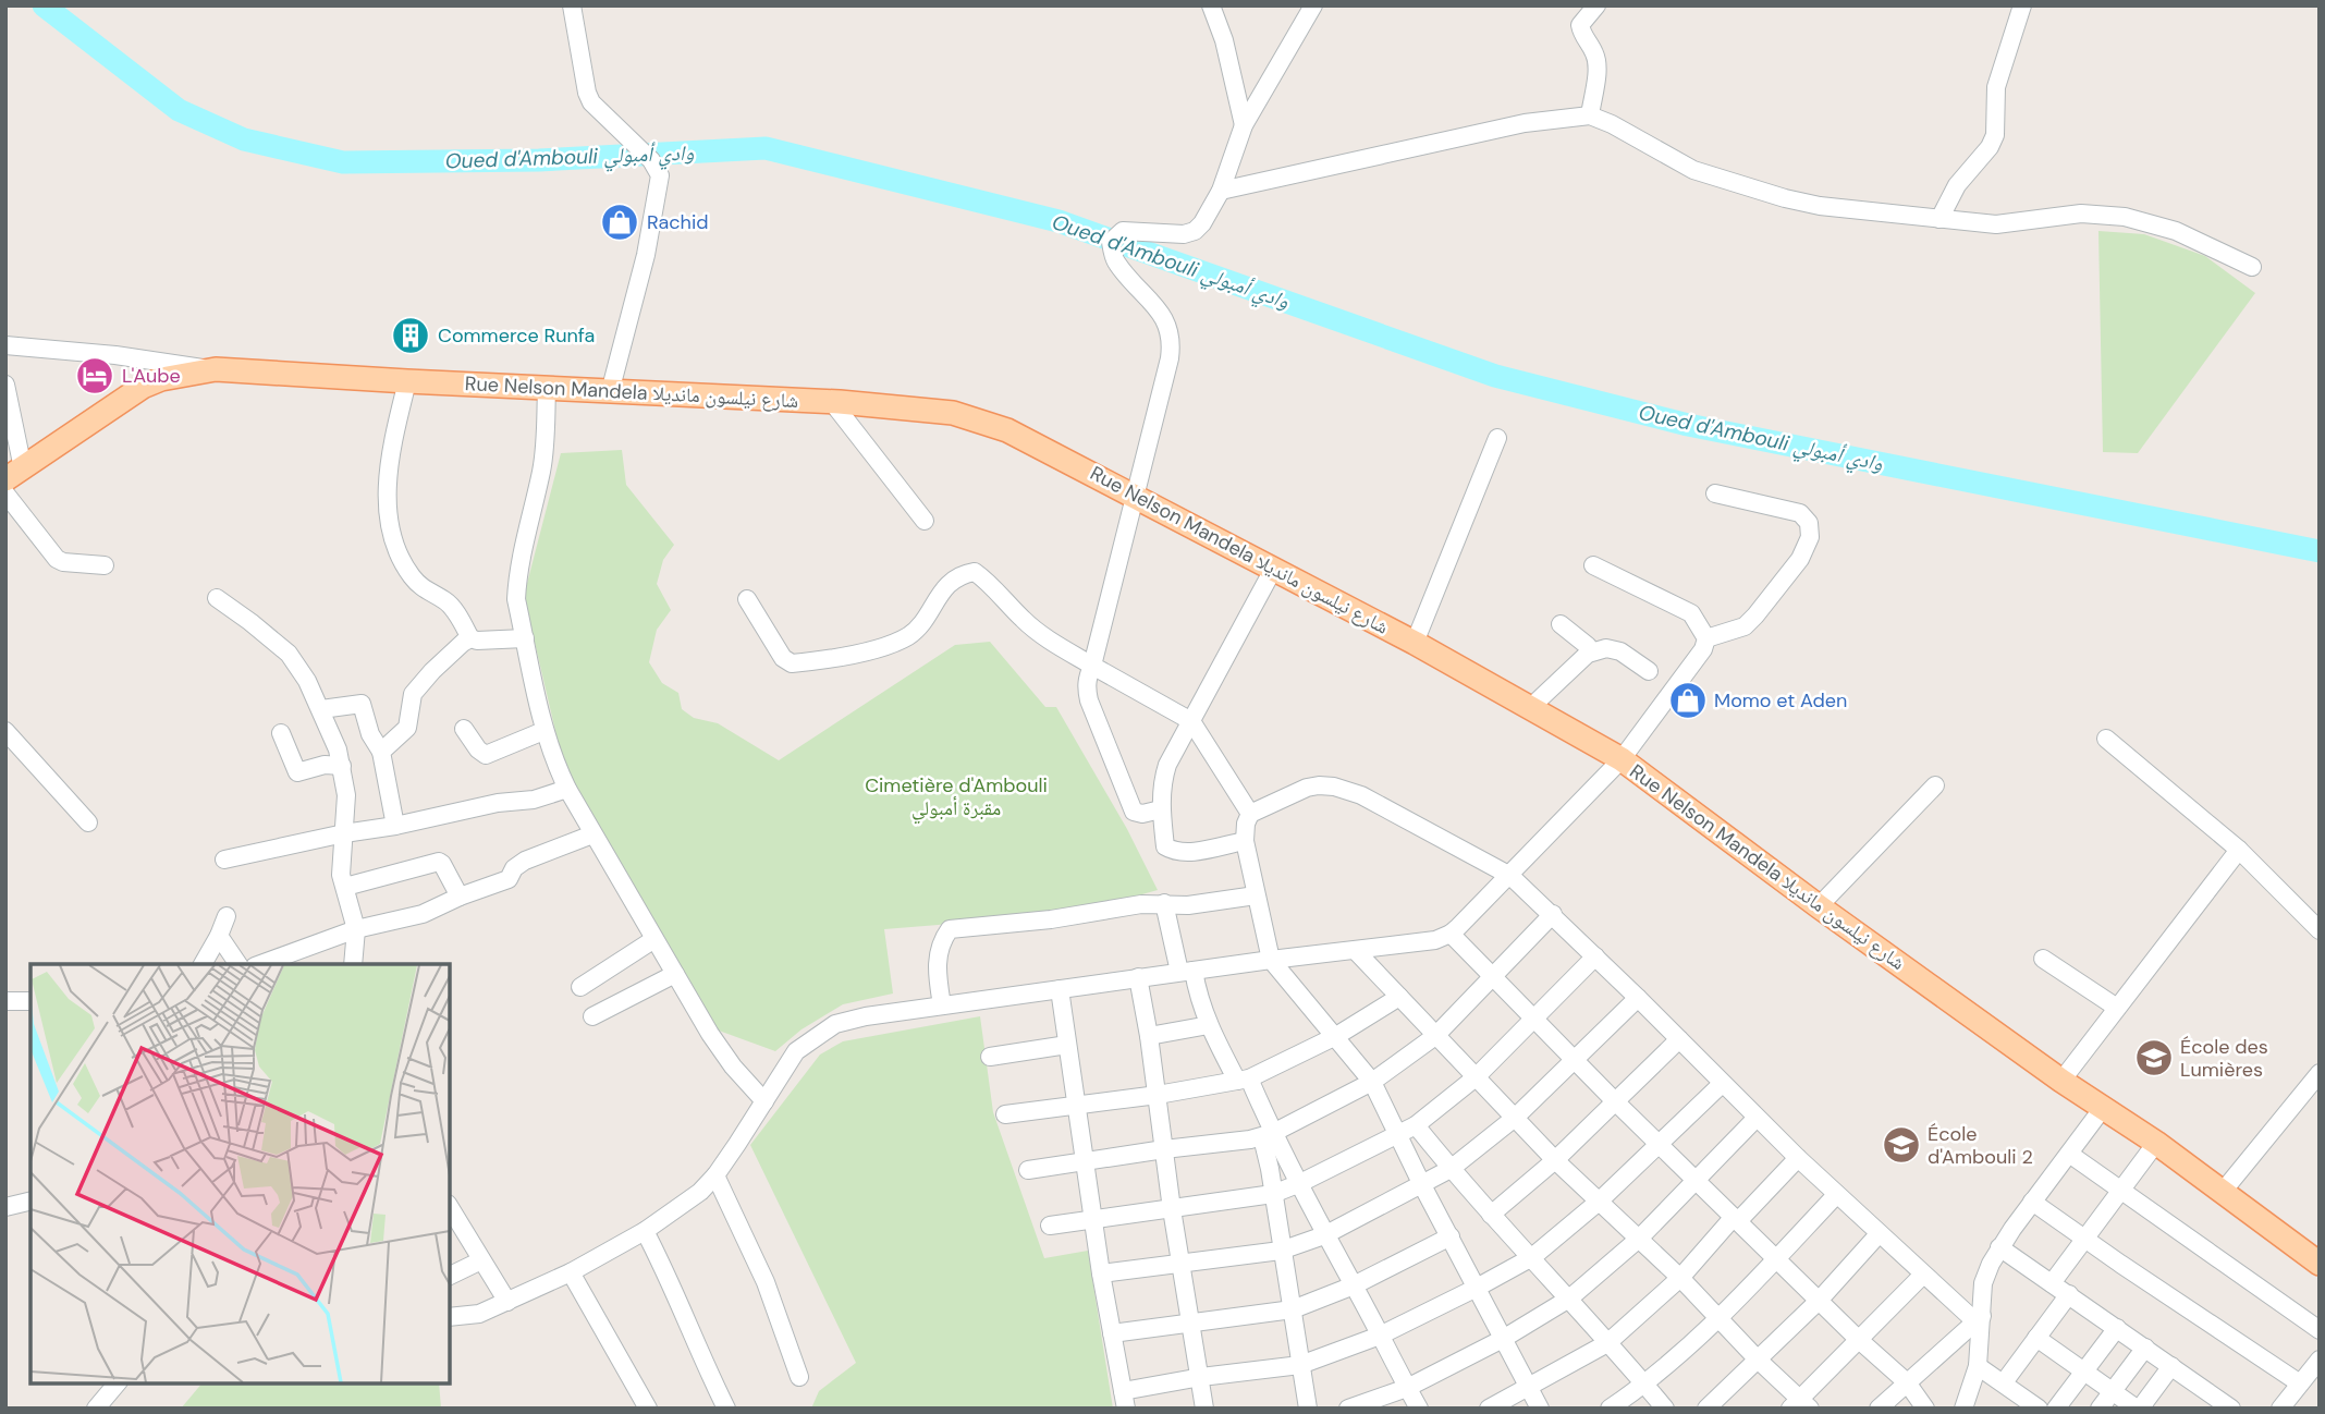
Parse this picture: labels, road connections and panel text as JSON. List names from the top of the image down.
{
  "streets": {
    "main road": ["Rue Nelson Mandela شارع نيلسون مانديلا"]
  },
  "water": ["Oued d'Ambouli وادي أمبولي"],
  "parks": ["Cimetière d'Ambouli مقبرة أمبولي"],
  "places": {
    "shop": ["Rachid", "Momo et Aden"],
    "building": ["Commerce Runfa"],
    "hotel": ["L'Aube"],
    "school or university": ["École des Lumières", "École d'Ambouli 2"]
  }
}
